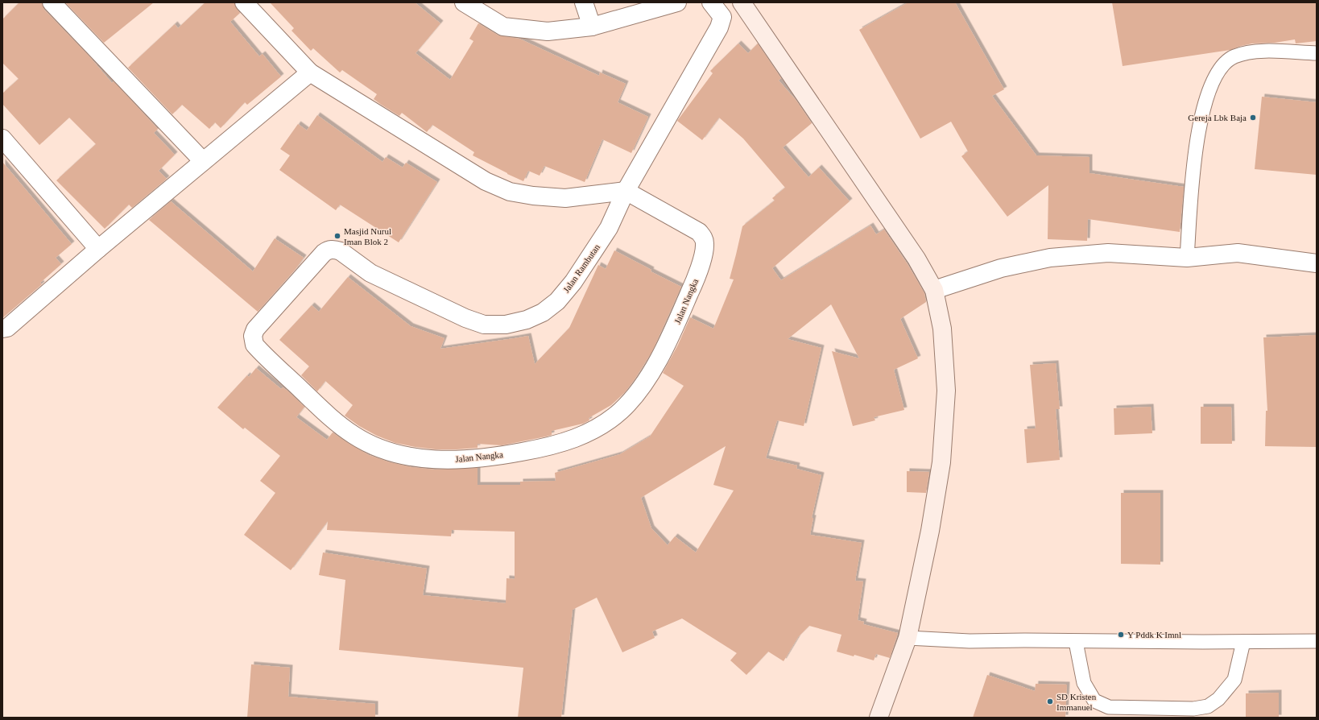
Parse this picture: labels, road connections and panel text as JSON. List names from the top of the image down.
{
  "streets": {
    "street": ["Jalan Rambutan", "Jalan Nangka"]
  },
  "crossings": [
    ["Jalan Rambutan", "Jalan Nangka"]
  ],
  "places": [
    "Gereja Lbk Baja",
    "Masjid Nurul Iman Blok 2",
    "Y Pddk K Imnl",
    "SD Kristen Immanuel"
  ]
}
